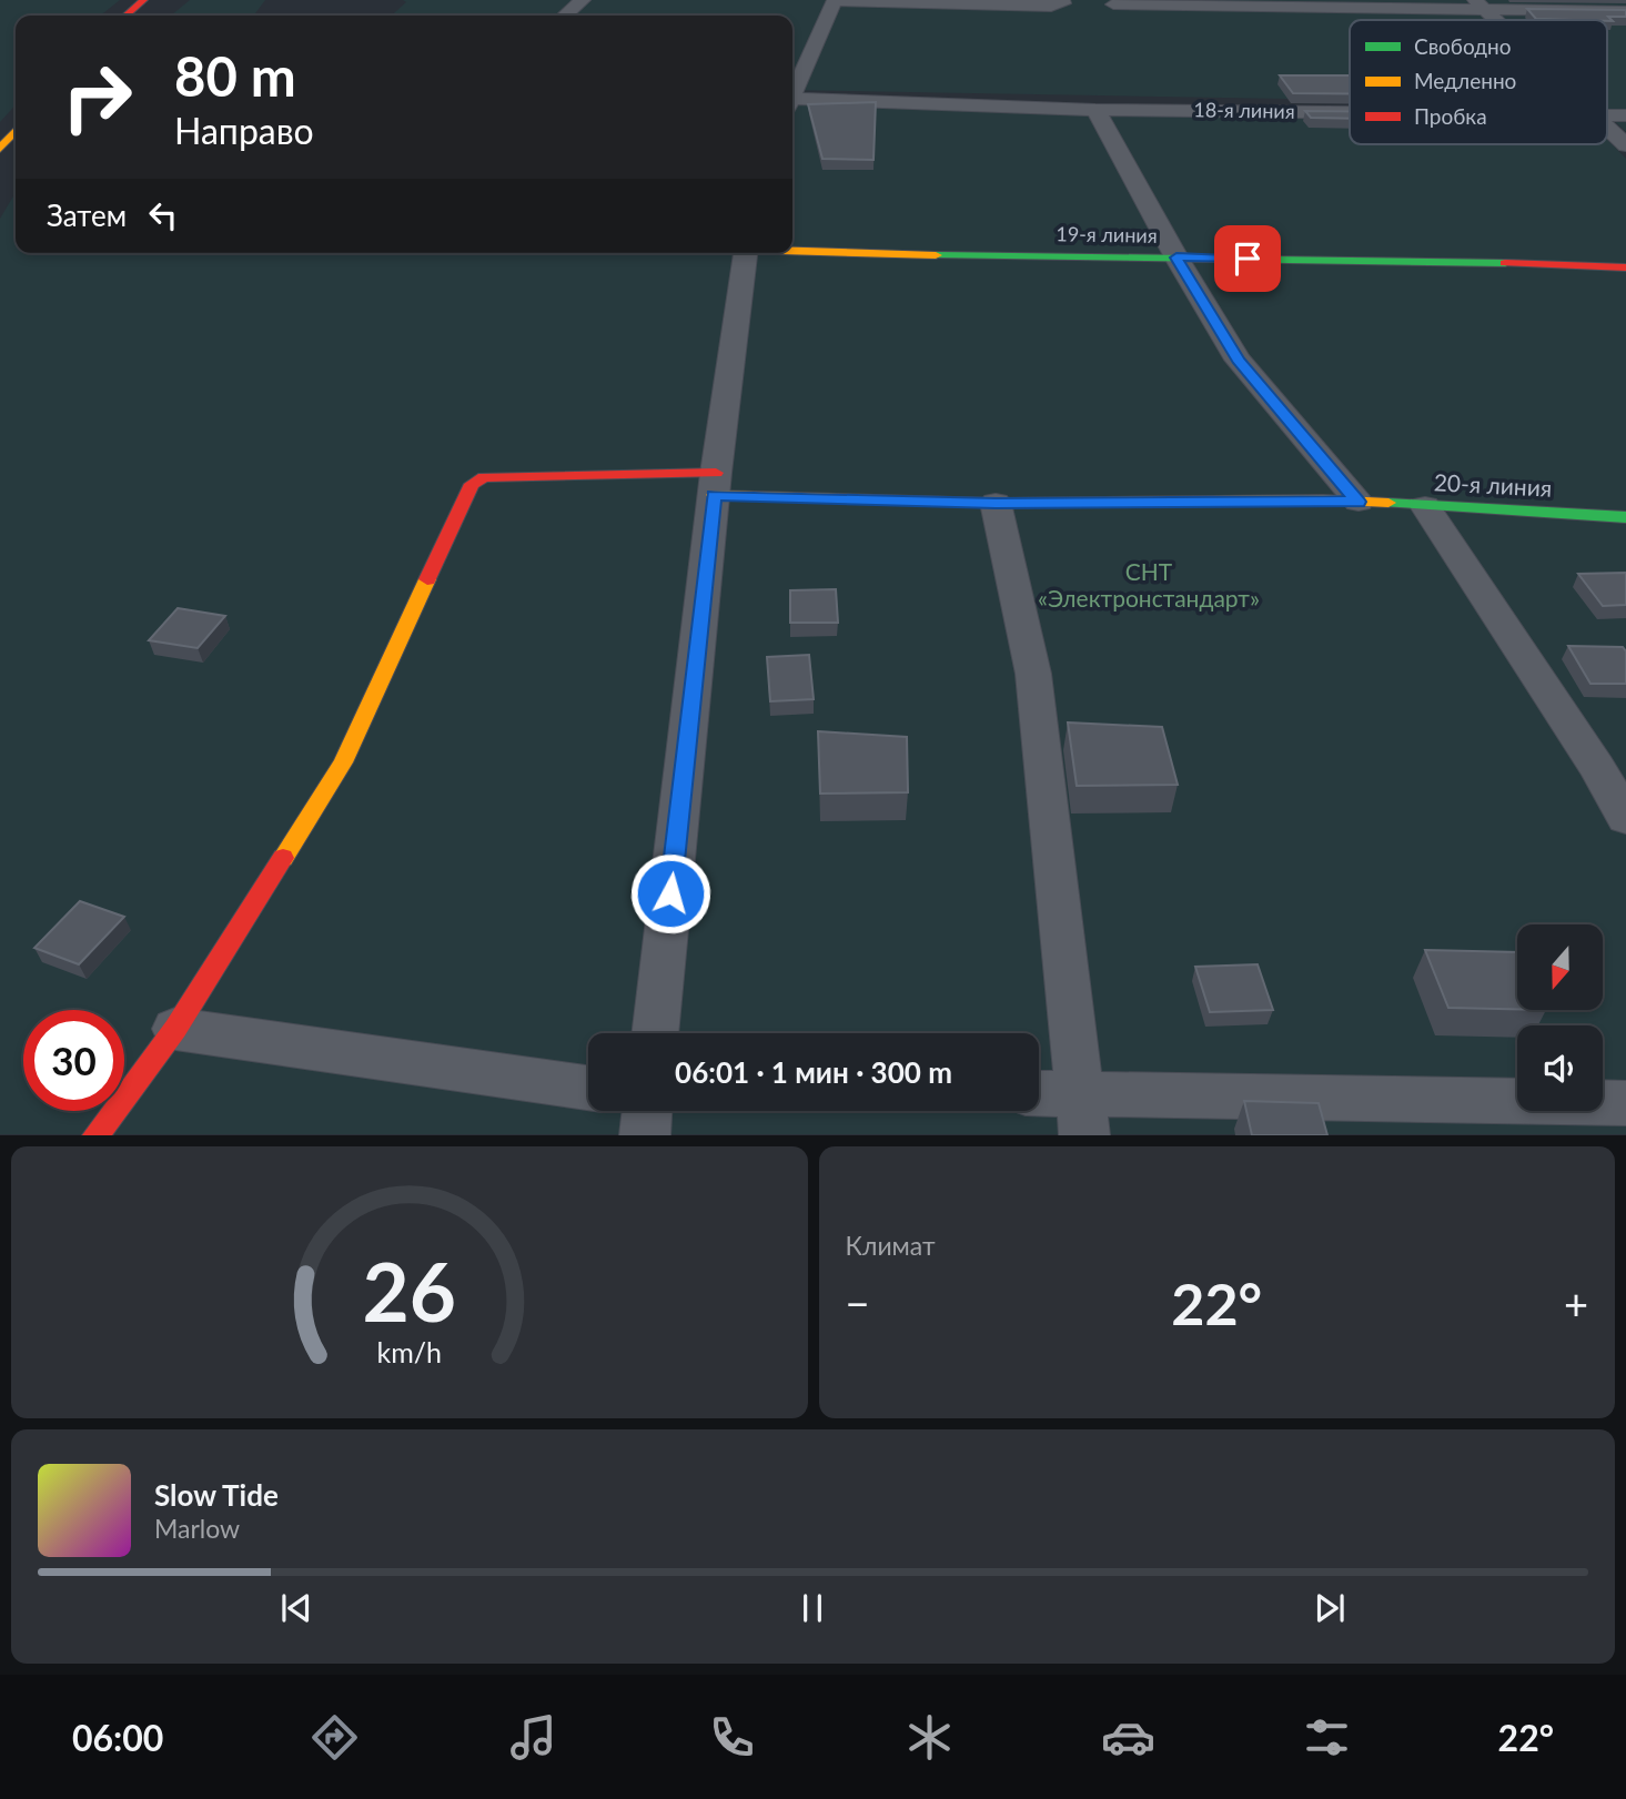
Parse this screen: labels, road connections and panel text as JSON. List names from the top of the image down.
{
  "streets": {
    "street": ["18-я линия", "19-я линия", "20-я линия"]
  },
  "parks": ["СНТ «Электронстандарт»"],
  "legend": ["Свободно", "Медленно", "Пробка"],
  "north": "bottom",
  "page": {
    "turn": ["80 m", "Направо"],
    "then": "Затем",
    "limit": "30",
    "trip": "06:01 · 1 мин · 300 m",
    "tile": "Климат",
    "heat": ["−", "22°", "+"],
    "song": ["Slow Tide", "Marlow"],
    "tabs": ["06:00", "22°"],
    "gauge": ["26", "km/h"]
  }
}
